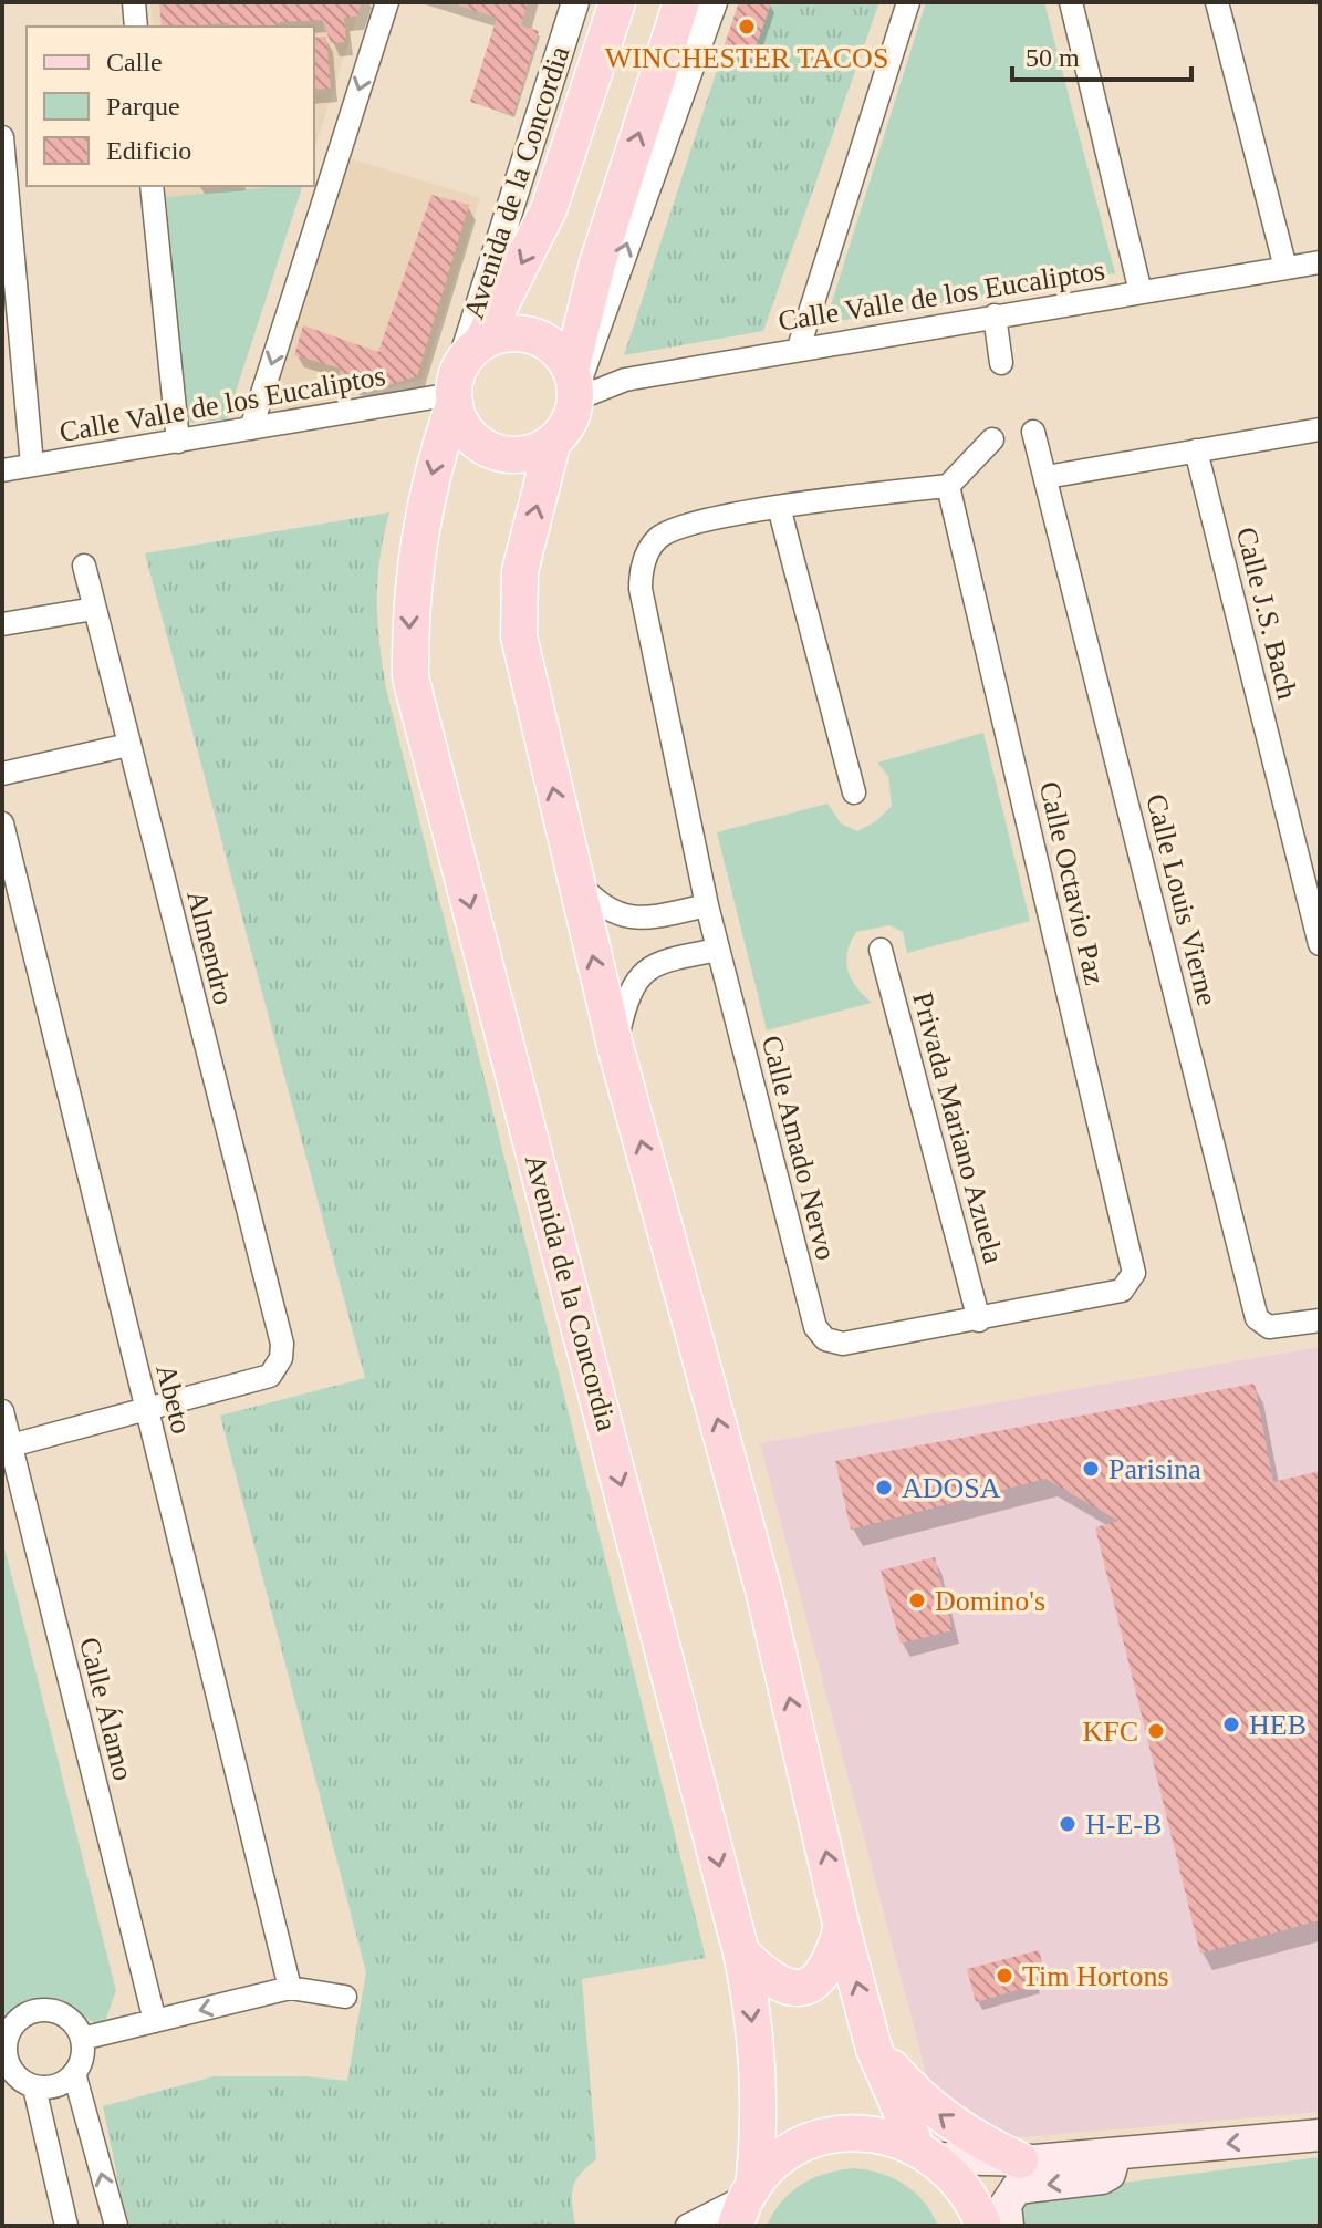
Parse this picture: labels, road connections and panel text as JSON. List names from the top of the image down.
{
  "streets": {
    "main road": ["Avenida de la Concordia"],
    "street": [
      "Calle Valle de los Eucaliptos",
      "Calle J.S. Bach",
      "Calle Octavio Paz",
      "Calle Louis Vierne",
      "Almendro",
      "Privada Mariano Azuela",
      "Calle Amado Nervo",
      "Abeto",
      "Calle Álamo"
    ]
  },
  "crossings": [
    ["Avenida de la Concordia", "Calle Valle de los Eucaliptos"],
    ["Calle Octavio Paz", "Privada Mariano Azuela"],
    ["Calle Octavio Paz", "Calle Amado Nervo"],
    ["Almendro", "Abeto"],
    ["Privada Mariano Azuela", "Calle Amado Nervo"]
  ],
  "places": [
    "WINCHESTER TACOS",
    "Parisina",
    "ADOSA",
    "Domino's",
    "HEB",
    "KFC",
    "H-E-B",
    "Tim Hortons"
  ],
  "legend": ["Calle", "Parque", "Edificio"],
  "scale_bar": "50 m"
}
